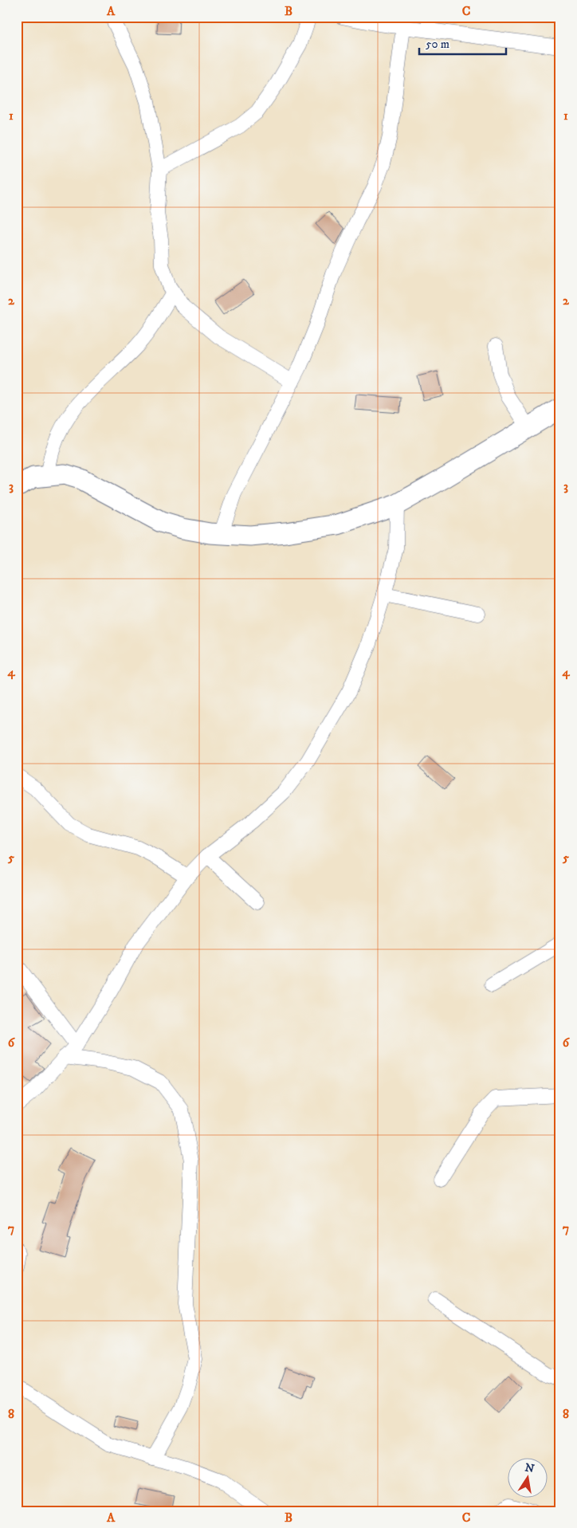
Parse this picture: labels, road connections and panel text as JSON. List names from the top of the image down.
{
  "scale_bar": "50 m",
  "north": "top",
  "grid": {
    "columns": ["A", "B", "C"],
    "rows": [
      "1",
      "2",
      "3",
      "4",
      "5",
      "6",
      "7",
      "8"
    ]
  }
}
